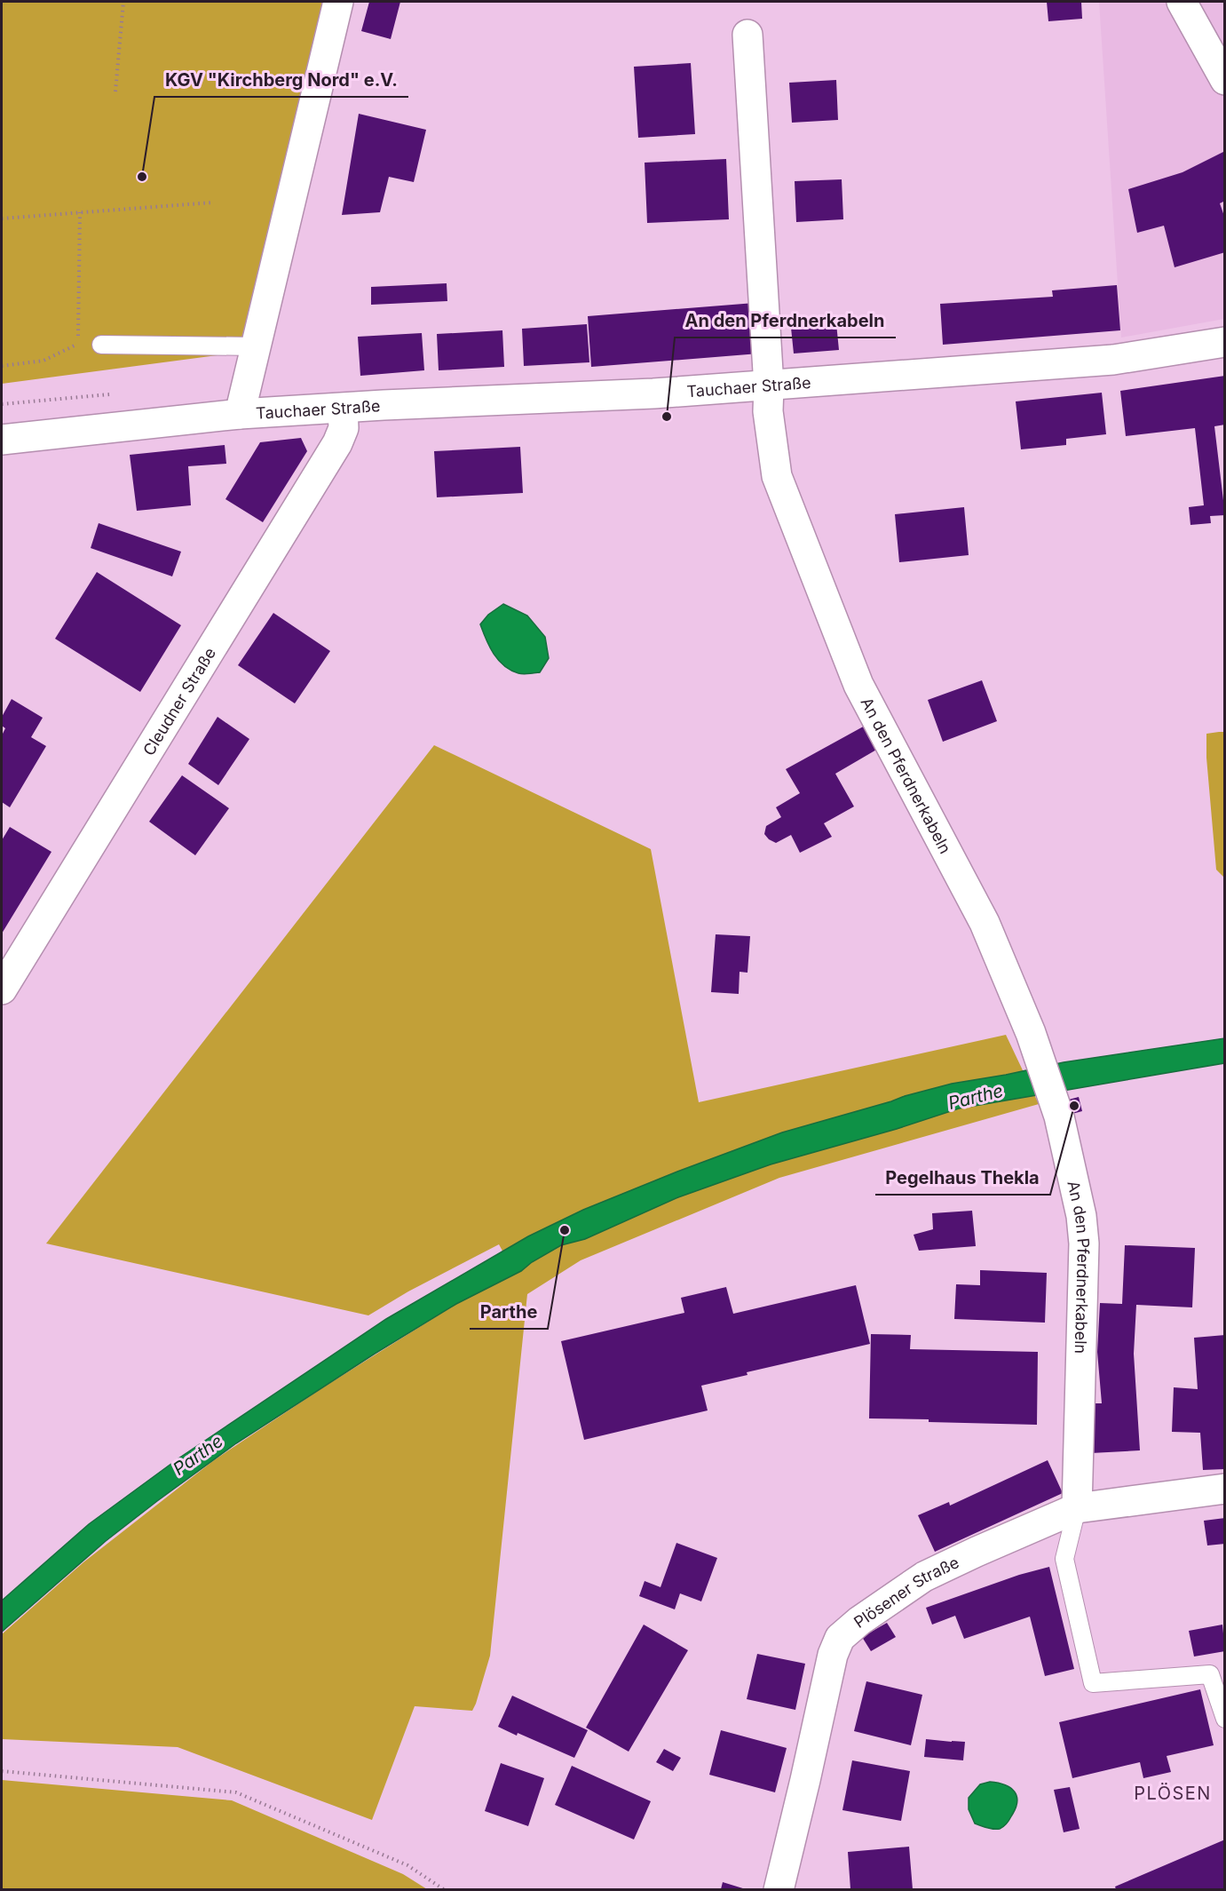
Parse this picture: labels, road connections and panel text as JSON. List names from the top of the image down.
{
  "streets": {
    "street": [
      "Tauchaer Straße",
      "Cleudner Straße",
      "An den Pferdnerkabeln",
      "Plösener Straße"
    ]
  },
  "crossings": [
    ["Tauchaer Straße", "Cleudner Straße"],
    ["Tauchaer Straße", "An den Pferdnerkabeln"],
    ["An den Pferdnerkabeln", "Plösener Straße"]
  ],
  "districts": ["PLÖSEN"],
  "water": ["Parthe"],
  "places": [
    "KGV \"Kirchberg Nord\" e.V.",
    "An den Pferdnerkabeln",
    "Pegelhaus Thekla",
    "Parthe"
  ]
}
